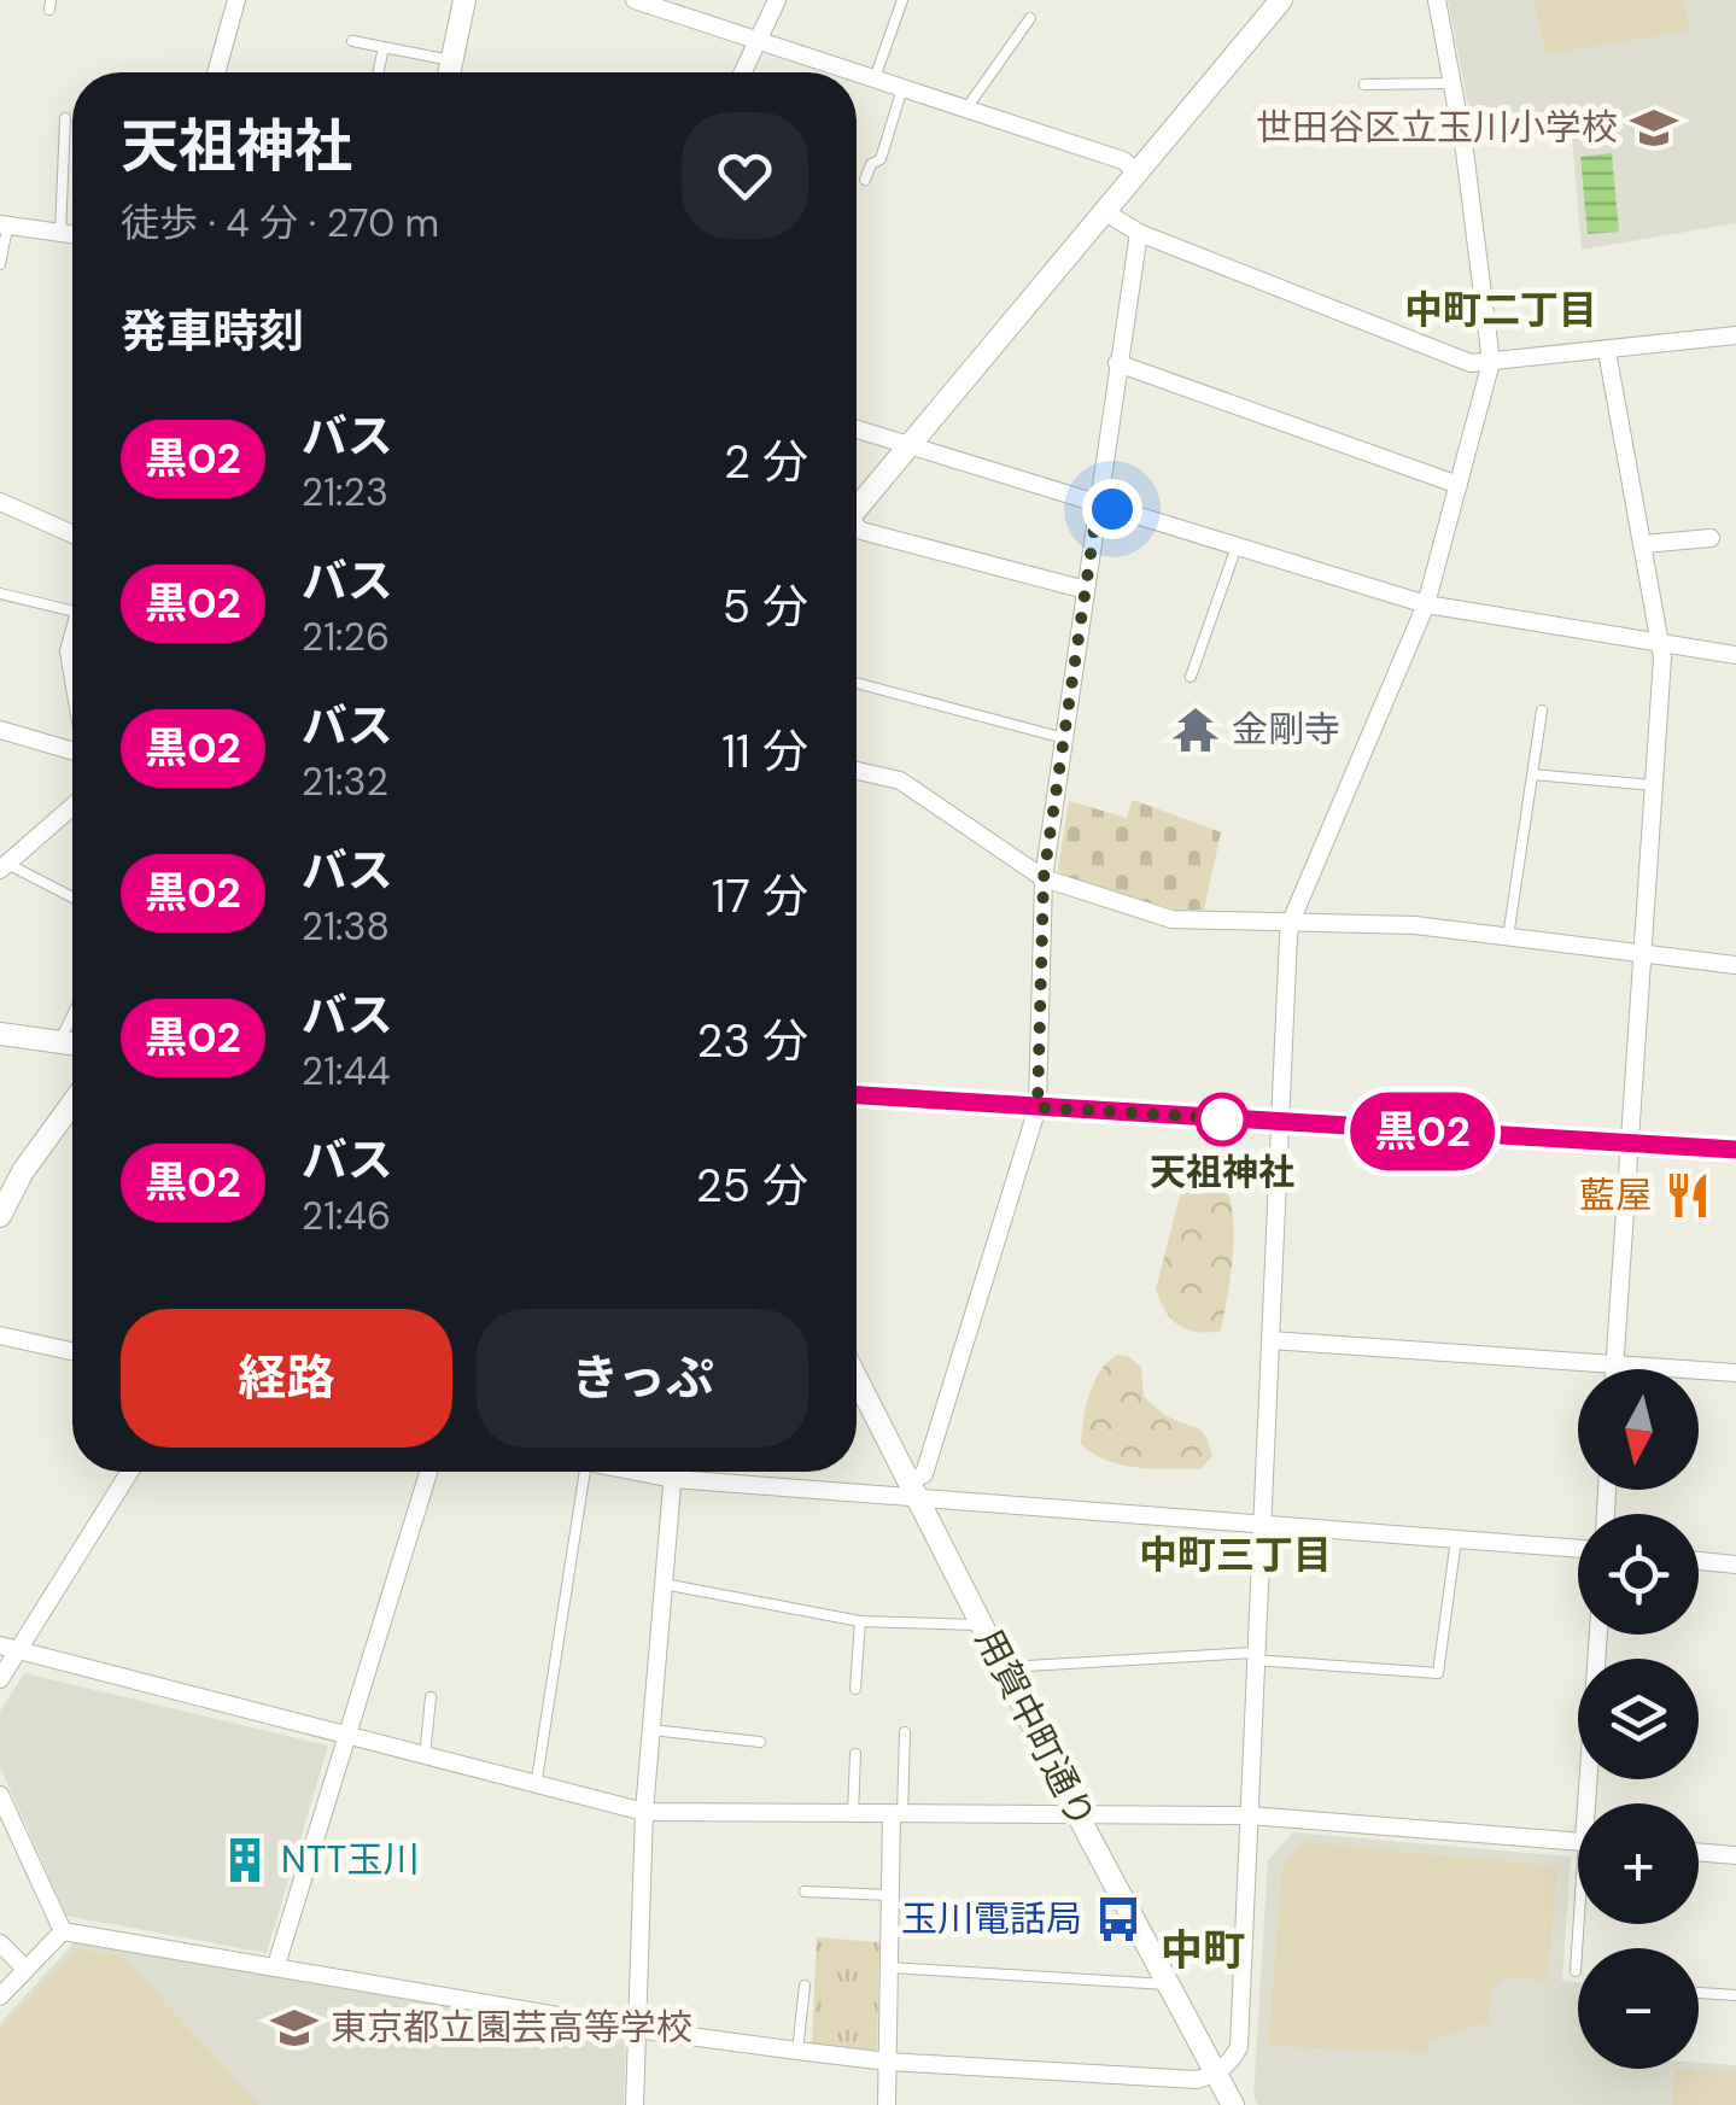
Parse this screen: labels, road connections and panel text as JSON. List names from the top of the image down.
{
  "streets": {
    "street": ["用賀中町通り"]
  },
  "districts": ["中町二丁目", "中町三丁目", "中町"],
  "places": {
    "school or university": ["世田谷区立玉川小学校", "東京都立園芸高等学校"],
    "temple": ["金剛寺"],
    "other": ["天祖神社"],
    "restaurant": ["藍屋"],
    "building": ["NTT玉川"],
    "bus stop": ["玉川電話局"]
  },
  "lines": ["bus line 黒02"],
  "north": "bottom",
  "page": {
    "on_map": "黒02",
    "heading": [
      ["天祖神社", "徒歩 · 4 分 · 270 m"],
      "発車時刻"
    ],
    "list": [
      {
        "mark": "黒02",
        "name": "バス",
        "note": "21:23",
        "value": "2 分"
      },
      {
        "mark": "黒02",
        "name": "バス",
        "note": "21:26",
        "value": "5 分"
      },
      {
        "mark": "黒02",
        "name": "バス",
        "note": "21:32",
        "value": "11 分"
      },
      {
        "mark": "黒02",
        "name": "バス",
        "note": "21:38",
        "value": "17 分"
      },
      {
        "mark": "黒02",
        "name": "バス",
        "note": "21:44",
        "value": "23 分"
      },
      {
        "mark": "黒02",
        "name": "バス",
        "note": "21:46",
        "value": "25 分"
      }
    ],
    "buttons": ["経路", "きっぷ"],
    "map_buttons": ["+", "−"]
  }
}
